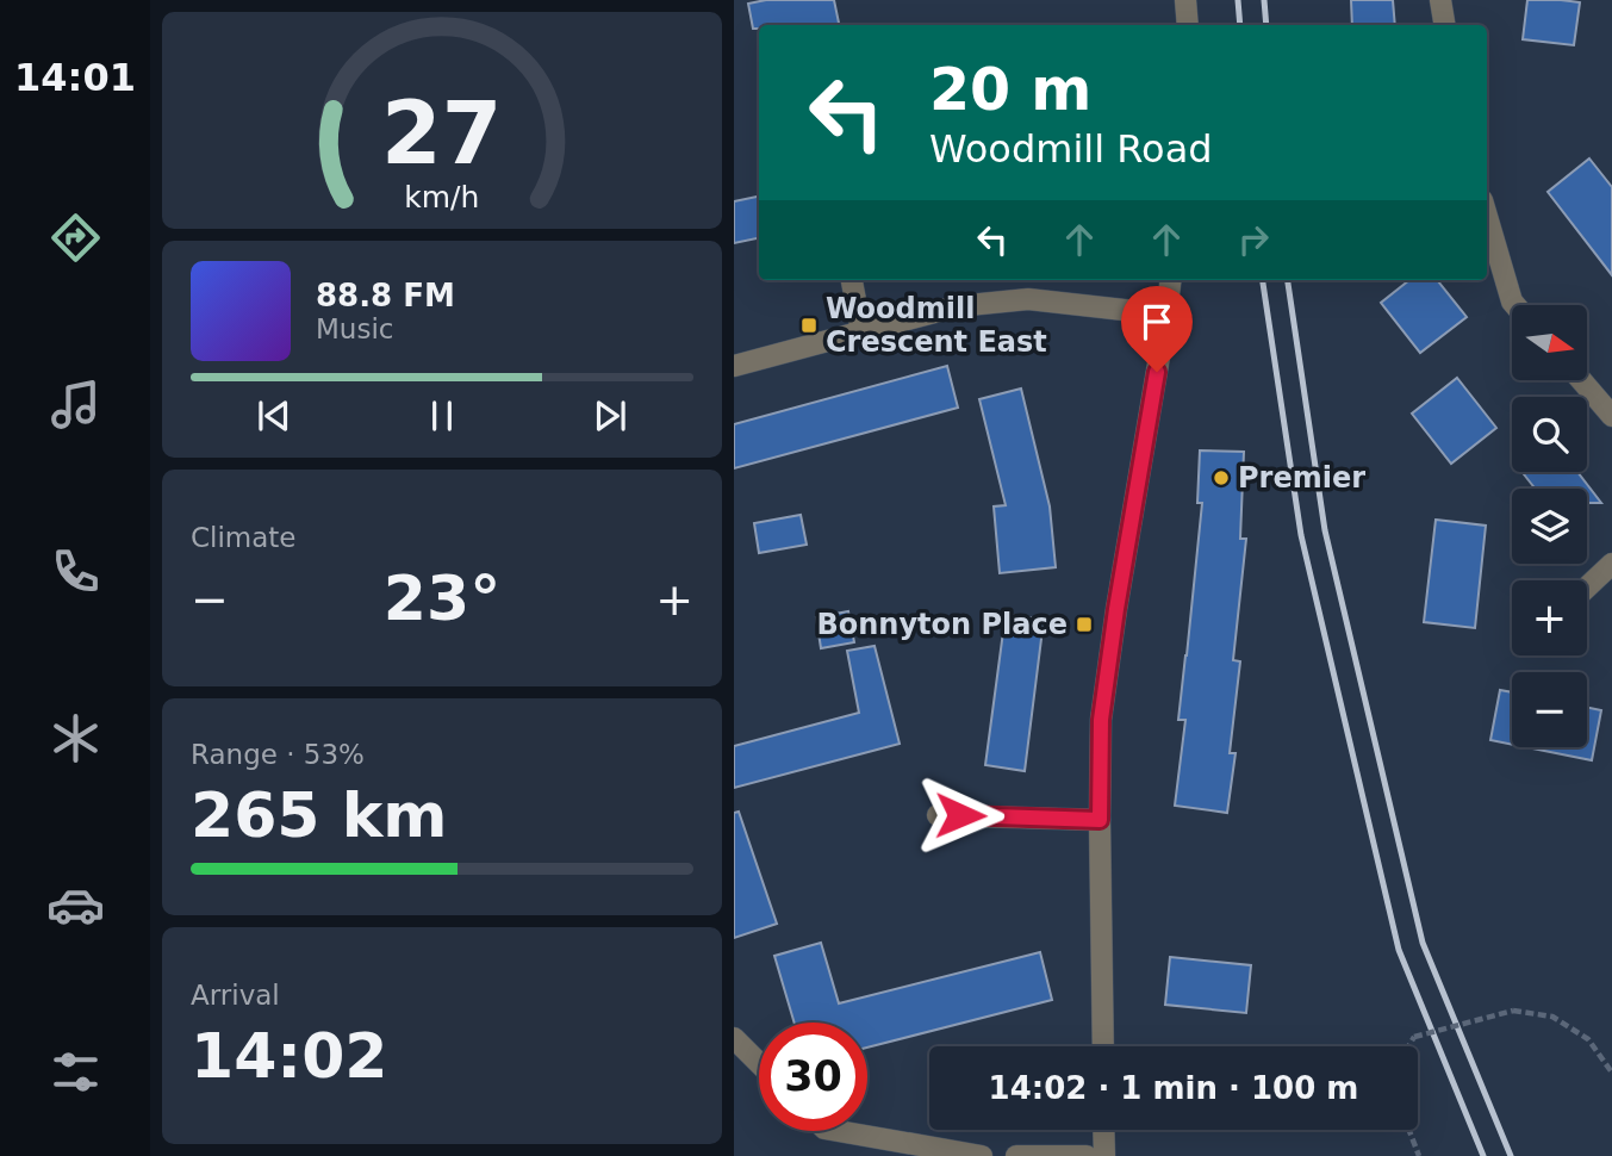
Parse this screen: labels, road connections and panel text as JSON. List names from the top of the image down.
{
  "places": {
    "transit": ["Woodmill Crescent East", "Bonnyton Place"],
    "other": ["Premier"]
  },
  "north": "right",
  "page": {
    "tabs": "14:01",
    "turn": ["20 m", "Woodmill Road"],
    "song": ["88.8 FM", "Music"],
    "map_buttons": ["+", "−"],
    "tile": [
      "Climate",
      ["Range · 53%", "265 km"],
      ["Arrival", "14:02"]
    ],
    "heat": ["−", "23°", "+"],
    "limit": "30",
    "trip": "14:02 · 1 min · 100 m",
    "gauge": ["27", "km/h"]
  }
}
